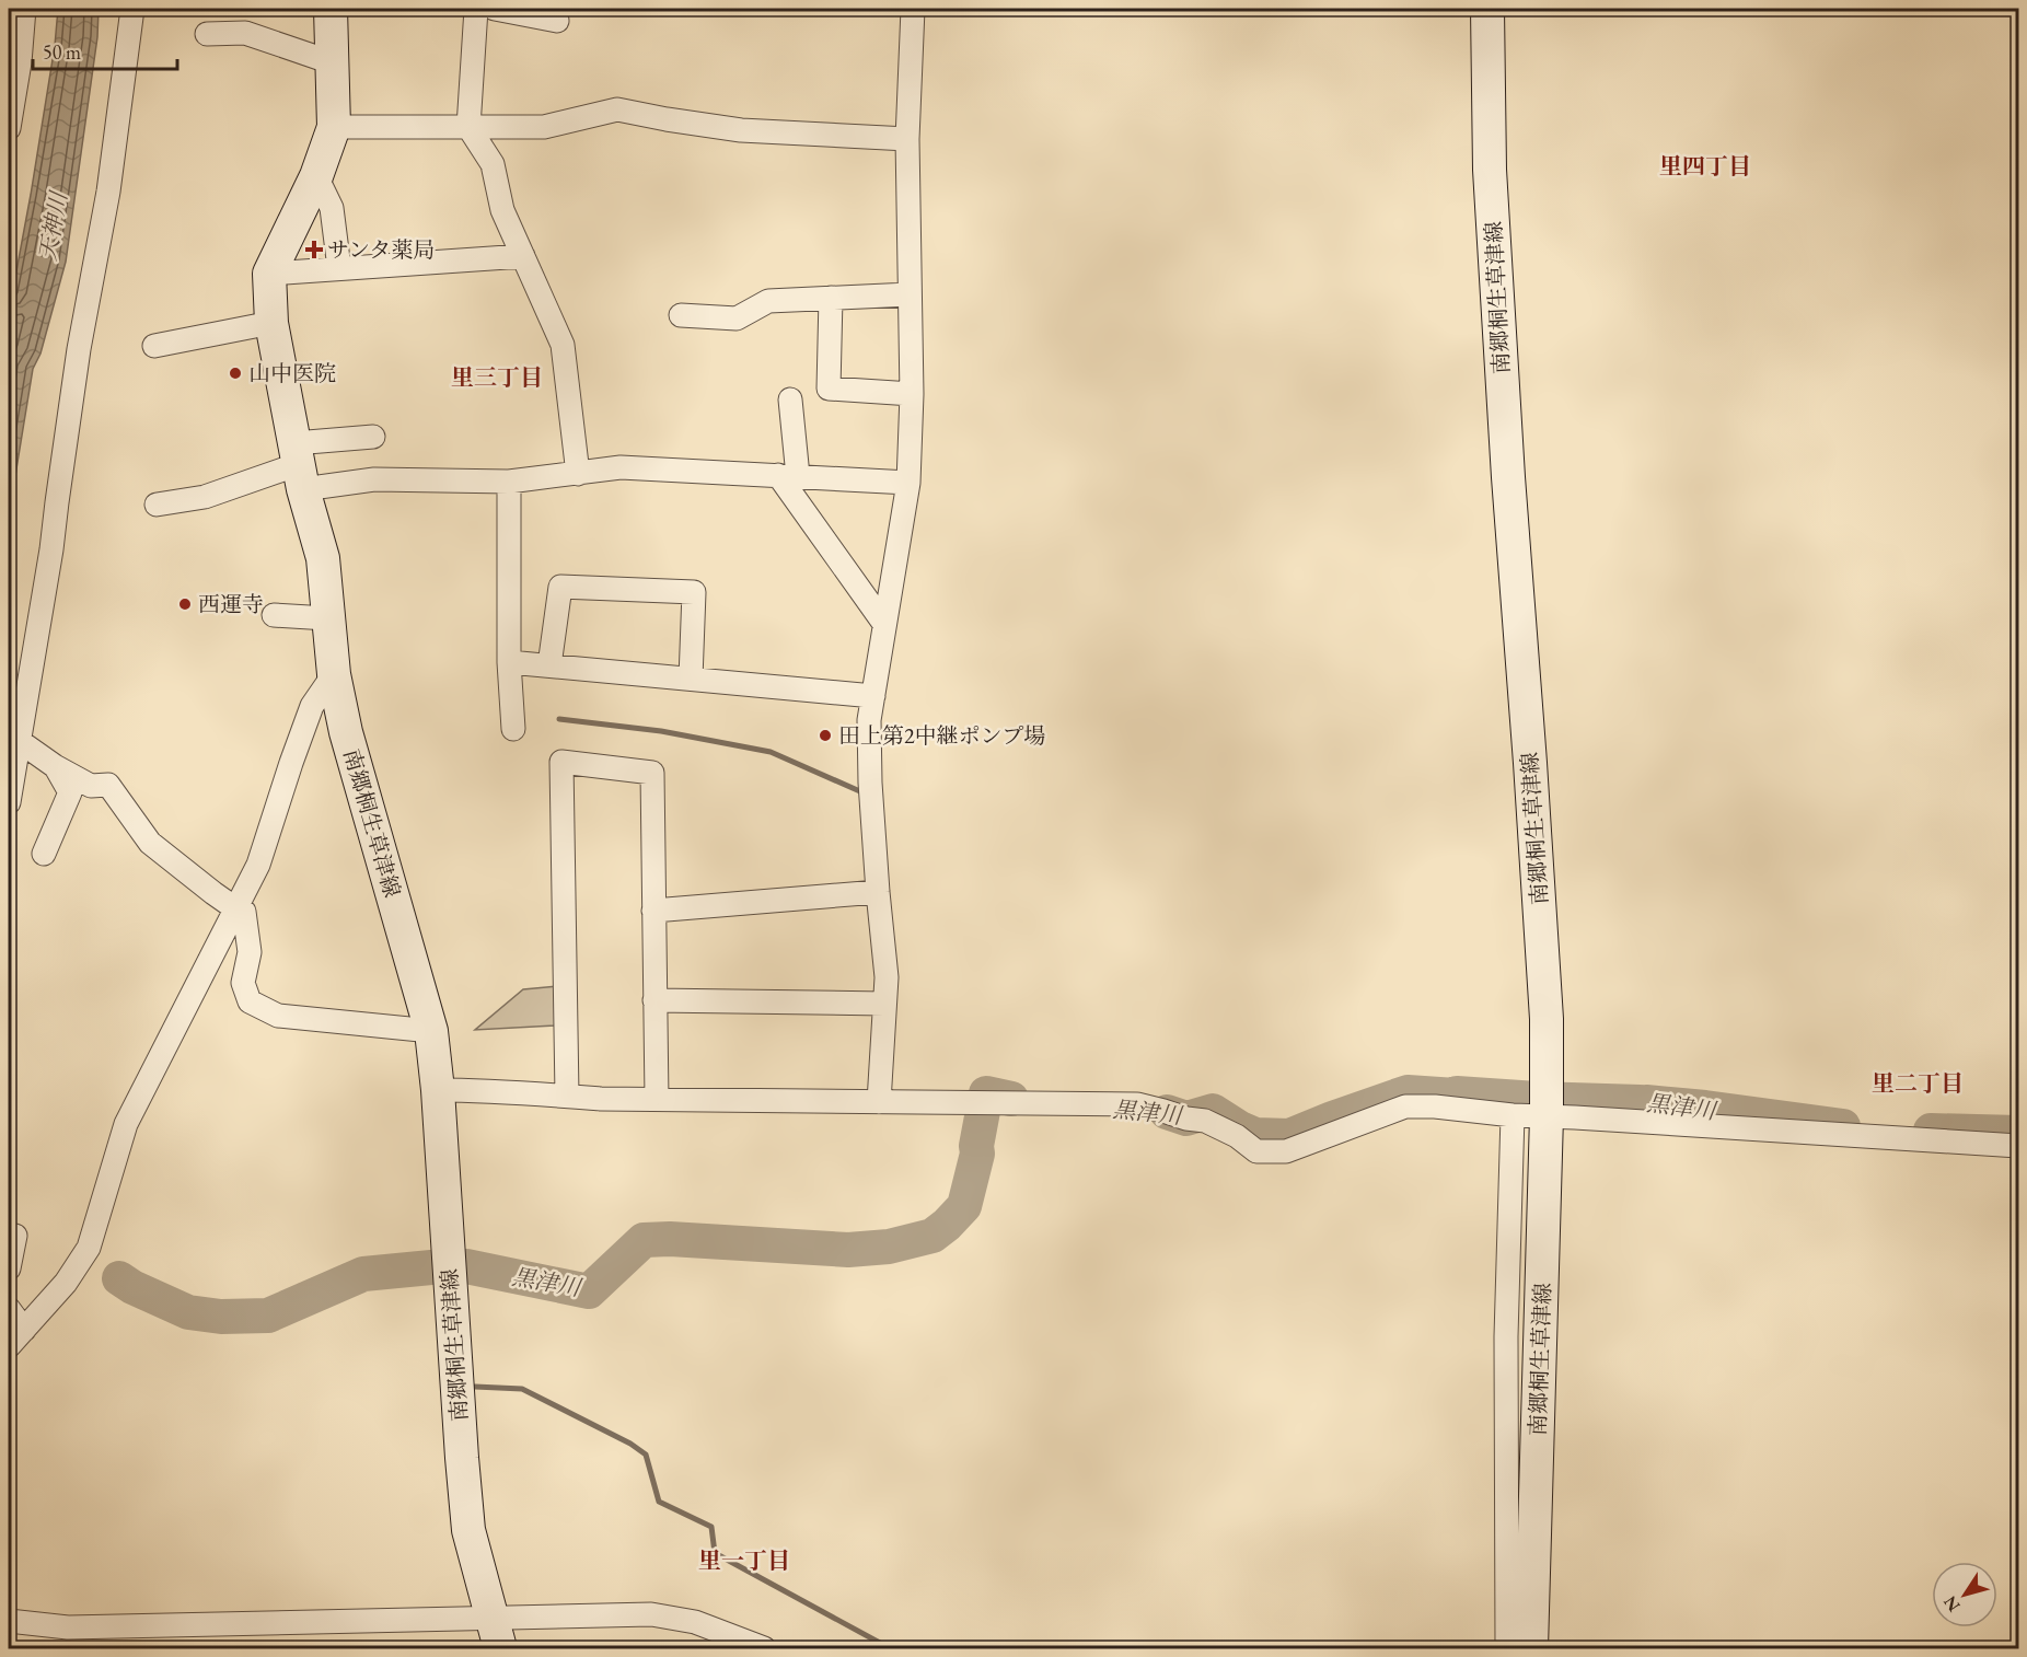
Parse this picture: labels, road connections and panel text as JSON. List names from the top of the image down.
{
  "streets": {
    "main road": ["南郷桐生草津線"]
  },
  "districts": [
    "里四丁目",
    "里三丁目",
    "里二丁目",
    "里一丁目"
  ],
  "water": ["天神川", "黒津川"],
  "places": {
    "health": ["サンタ薬局"],
    "other": ["山中医院", "西運寺", "田上第2中継ポンプ場"]
  },
  "scale_bar": "50 m",
  "north": "bottom left"
}
